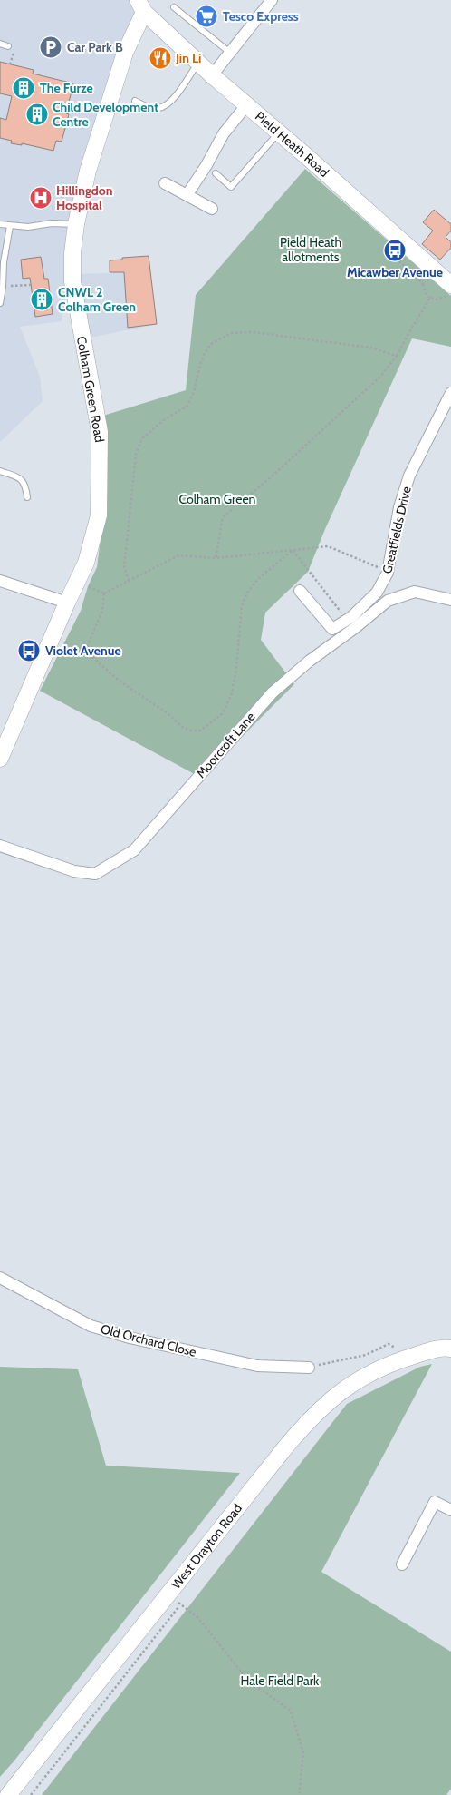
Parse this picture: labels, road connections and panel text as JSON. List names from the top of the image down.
{
  "streets": {
    "street": [
      "Pield Heath Road",
      "Colham Green Road",
      "Greatfields Drive",
      "Moorcroft Lane",
      "Old Orchard Close",
      "West Drayton Road"
    ]
  },
  "crossings": [
    ["Pield Heath Road", "Colham Green Road"]
  ],
  "parks": ["Pield Heath allotments", "Colham Green", "Hale Field Park"],
  "places": {
    "supermarket": ["Tesco Express"],
    "parking": ["Car Park B"],
    "restaurant": ["Jin Li"],
    "building": ["The Furze", "Child Development Centre", "CNWL 2 Colham Green"],
    "hospital": ["Hillingdon Hospital"],
    "bus stop": ["Micawber Avenue", "Violet Avenue"]
  }
}
